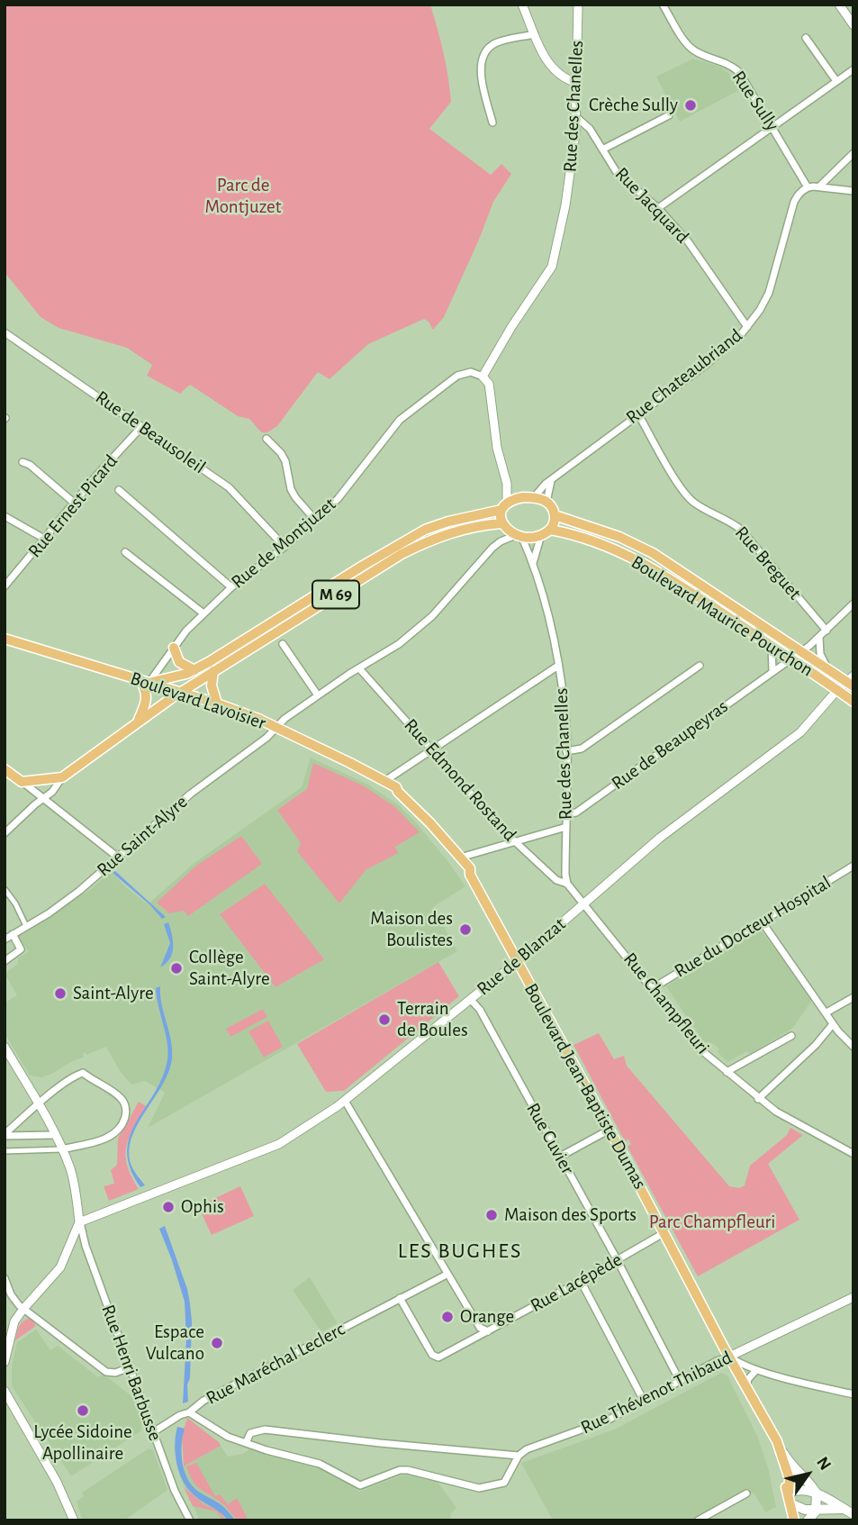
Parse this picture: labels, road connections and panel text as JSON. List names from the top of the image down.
{
  "streets": {
    "main road": [
      "M 69",
      "Boulevard Maurice Pourchon",
      "Boulevard Lavoisier",
      "Boulevard Jean-Baptiste Dumas"
    ],
    "street": [
      "Rue Sully",
      "Rue des Chanelles",
      "Rue Jacquard",
      "Rue Chateaubriand",
      "Rue de Beausoleil",
      "Rue Ernest Picard",
      "Rue de Montjuzet",
      "Rue Breguet",
      "Rue de Beaupeyras",
      "Rue Edmond Rostand",
      "Rue Saint-Alyre",
      "Rue du Docteur Hospital",
      "Rue de Blanzat",
      "Rue Champfleuri",
      "Rue Cuvier",
      "Rue Lacépède",
      "Rue Maréchal Leclerc",
      "Rue Henri Barbusse",
      "Rue Thévenot Thibaud"
    ]
  },
  "crossings": [
    ["Rue Sully", "Rue Chateaubriand"],
    ["Rue des Chanelles", "Rue Jacquard"],
    ["Rue des Chanelles", "Rue Chateaubriand"],
    ["Rue des Chanelles", "Rue de Montjuzet"],
    ["Rue des Chanelles", "M 69"],
    ["Rue des Chanelles", "Boulevard Maurice Pourchon"],
    ["Rue des Chanelles", "Rue de Beaupeyras"],
    ["Rue des Chanelles", "Rue Edmond Rostand"],
    ["Rue Jacquard", "Rue Chateaubriand"],
    ["Rue Chateaubriand", "Rue Breguet"],
    ["Rue Chateaubriand", "M 69"],
    ["Rue Chateaubriand", "Boulevard Maurice Pourchon"],
    ["Rue de Beausoleil", "Rue Ernest Picard"],
    ["Rue de Beausoleil", "Rue de Montjuzet"],
    ["Rue de Montjuzet", "M 69"],
    ["Rue de Montjuzet", "Boulevard Lavoisier"],
    ["Rue Breguet", "Rue de Beaupeyras"],
    ["M 69", "Boulevard Maurice Pourchon"],
    ["M 69", "Boulevard Lavoisier"],
    ["Boulevard Maurice Pourchon", "Rue de Beaupeyras"],
    ["Boulevard Maurice Pourchon", "Rue de Blanzat"],
    ["Boulevard Lavoisier", "Rue Saint-Alyre"],
    ["Boulevard Lavoisier", "Rue de Blanzat"],
    ["Boulevard Lavoisier", "Boulevard Jean-Baptiste Dumas"],
    ["Rue du Docteur Hospital", "Rue Champfleuri"],
    ["Rue de Blanzat", "Rue Champfleuri"],
    ["Rue de Blanzat", "Boulevard Jean-Baptiste Dumas"],
    ["Rue de Blanzat", "Rue Cuvier"],
    ["Rue de Blanzat", "Rue Henri Barbusse"],
    ["Boulevard Jean-Baptiste Dumas", "Rue Lacépède"],
    ["Boulevard Jean-Baptiste Dumas", "Rue Thévenot Thibaud"],
    ["Rue Cuvier", "Rue Lacépède"],
    ["Rue Cuvier", "Rue Thévenot Thibaud"],
    ["Rue Lacépède", "Rue Maréchal Leclerc"],
    ["Rue Maréchal Leclerc", "Rue Henri Barbusse"]
  ],
  "districts": ["LES BUGHES"],
  "parks": ["Parc de Montjuzet", "Parc Champfleuri"],
  "places": [
    "Crèche Sully",
    "Maison des Boulistes",
    "Collège Saint-Alyre",
    "Saint-Alyre",
    "Terrain de Boules",
    "Ophis",
    "Maison des Sports",
    "Orange",
    "Espace Vulcano",
    "Lycée Sidoine Apollinaire"
  ],
  "north": "top right"
}
